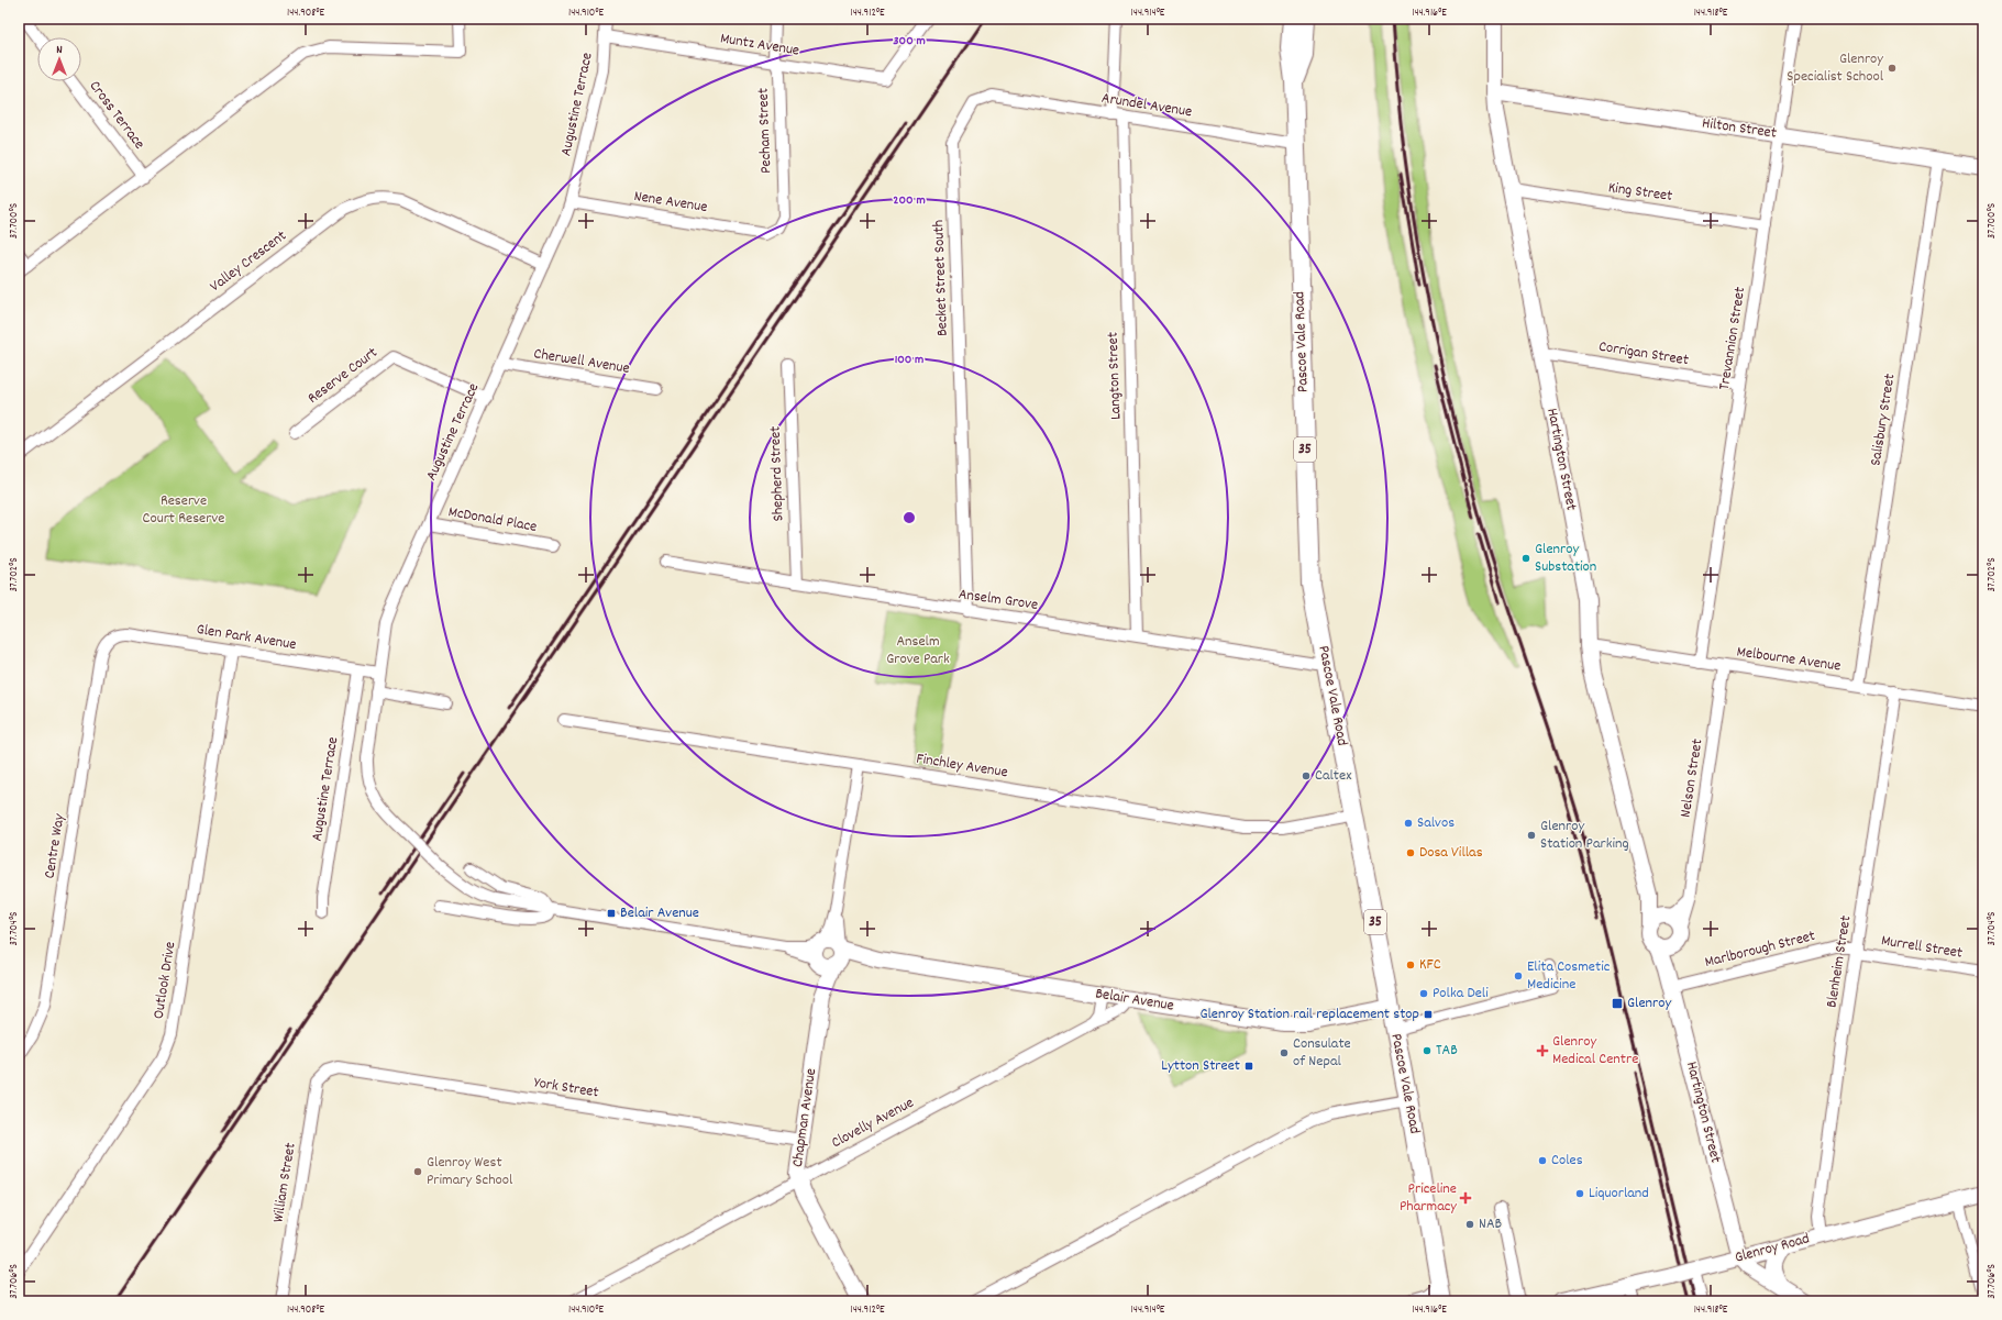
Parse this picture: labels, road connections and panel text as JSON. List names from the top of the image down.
{
  "streets": {
    "main road": ["Pascoe Vale Road", "35"],
    "street": [
      "Muntz Avenue",
      "Augustine Terrace",
      "Arundel Avenue",
      "Cross Terrace",
      "Hilton Street",
      "Pecham Street",
      "King Street",
      "Nene Avenue",
      "Valley Crescent",
      "Becket Street South",
      "Trevannion Street",
      "Corrigan Street",
      "Cherwell Avenue",
      "Reserve Court",
      "Langton Street",
      "Salisbury Street",
      "Hartington Street",
      "Shepherd Street",
      "McDonald Place",
      "Anselm Grove",
      "Glen Park Avenue",
      "Melbourne Avenue",
      "Finchley Avenue",
      "Nelson Street",
      "Centre Way",
      "Murrell Street",
      "Marlborough Street",
      "Blenheim Street",
      "Outlook Drive",
      "Belair Avenue",
      "York Street",
      "Chapman Avenue",
      "Clovelly Avenue",
      "William Street",
      "Glenroy Road"
    ]
  },
  "crossings": [
    ["Muntz Avenue", "Augustine Terrace"],
    ["Muntz Avenue", "Pecham Street"],
    ["Augustine Terrace", "Nene Avenue"],
    ["Augustine Terrace", "Valley Crescent"],
    ["Augustine Terrace", "Cherwell Avenue"],
    ["Augustine Terrace", "Reserve Court"],
    ["Augustine Terrace", "McDonald Place"],
    ["Augustine Terrace", "Glen Park Avenue"],
    ["Arundel Avenue", "Becket Street South"],
    ["Arundel Avenue", "Pascoe Vale Road"],
    ["Arundel Avenue", "Langton Street"],
    ["Hilton Street", "Trevannion Street"],
    ["Hilton Street", "Salisbury Street"],
    ["Hilton Street", "Hartington Street"],
    ["Pecham Street", "Nene Avenue"],
    ["King Street", "Trevannion Street"],
    ["King Street", "Hartington Street"],
    ["Becket Street South", "Anselm Grove"],
    ["Trevannion Street", "Corrigan Street"],
    ["Trevannion Street", "Melbourne Avenue"],
    ["Pascoe Vale Road", "Anselm Grove"],
    ["Pascoe Vale Road", "Finchley Avenue"],
    ["Pascoe Vale Road", "Belair Avenue"],
    ["Corrigan Street", "Hartington Street"],
    ["Langton Street", "Anselm Grove"],
    ["Salisbury Street", "Melbourne Avenue"],
    ["Hartington Street", "Melbourne Avenue"],
    ["Hartington Street", "Nelson Street"],
    ["Hartington Street", "Marlborough Street"],
    ["Hartington Street", "Glenroy Road"],
    ["Shepherd Street", "Anselm Grove"],
    ["Glen Park Avenue", "Centre Way"],
    ["Glen Park Avenue", "Outlook Drive"],
    ["Melbourne Avenue", "Nelson Street"],
    ["Melbourne Avenue", "Blenheim Street"],
    ["Murrell Street", "Marlborough Street"],
    ["Murrell Street", "Blenheim Street"],
    ["Marlborough Street", "Blenheim Street"],
    ["Blenheim Street", "Glenroy Road"],
    ["Belair Avenue", "Chapman Avenue"],
    ["Belair Avenue", "Clovelly Avenue"],
    ["York Street", "Chapman Avenue"],
    ["York Street", "William Street"],
    ["Chapman Avenue", "Clovelly Avenue"]
  ],
  "parks": ["Reserve Court Reserve", "Anselm Grove Park"],
  "places": {
    "other": [
      "Glenroy Specialist School",
      "Glenroy Substation",
      "Caltex",
      "Salvos",
      "Glenroy Station Parking",
      "Dosa Villas",
      "KFC",
      "Elita Cosmetic Medicine",
      "Polka Deli",
      "TAB",
      "Consulate of Nepal",
      "Coles",
      "Glenroy West Primary School",
      "Liquorland",
      "NAB"
    ],
    "transit": [
      "Belair Avenue",
      "Glenroy",
      "Glenroy Station rail replacement stop",
      "Lytton Street"
    ],
    "health": ["Glenroy Medical Centre", "Priceline Pharmacy"]
  },
  "north": "top",
  "coordinates": [
    "144.908°E",
    "144.910°E",
    "144.912°E",
    "144.914°E",
    "144.916°E",
    "144.918°E",
    "37.700°S",
    "37.702°S",
    "37.704°S",
    "37.706°S"
  ],
  "rings": ["300 m", "200 m", "100 m"]
}
